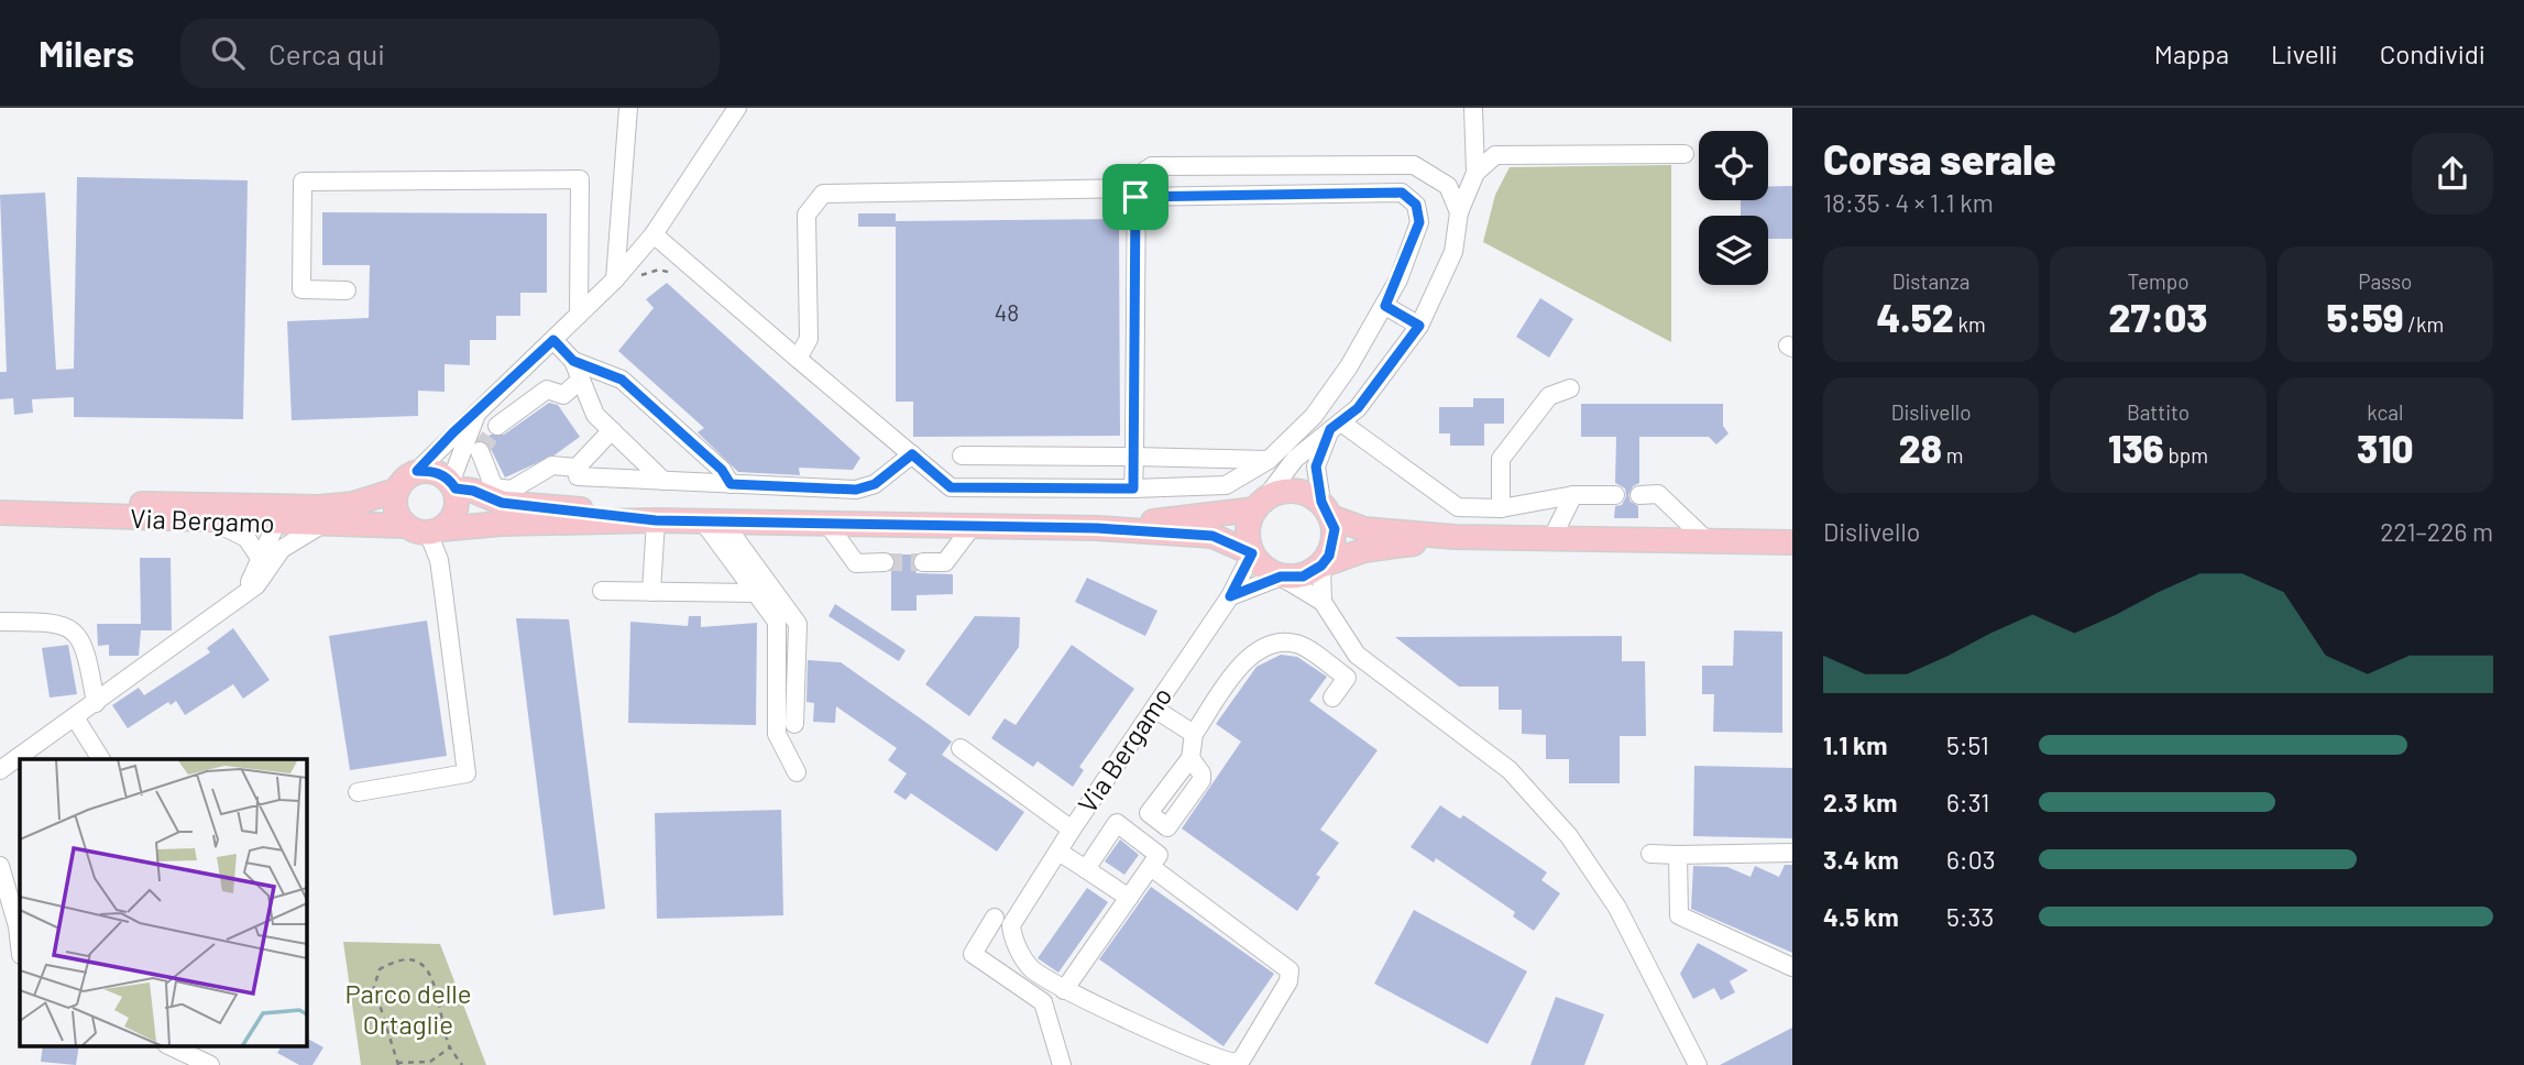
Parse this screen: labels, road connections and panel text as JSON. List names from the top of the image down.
{
  "streets": {
    "main road": ["Via Bergamo"]
  },
  "parks": ["Parco delle Ortaglie"],
  "house_numbers": ["48"],
  "page": {
    "header": "Milers",
    "search": "Cerca qui",
    "nav": ["Mappa", "Livelli", "Condividi"],
    "heading": ["Corsa serale", "18:35 · 4 × 1.1 km"],
    "stats": [
      ["Distanza", "4.52 km"],
      ["Tempo", "27:03"],
      ["Passo", "5:59 /km"],
      ["Dislivello", "28 m"],
      ["Battito", "136 bpm"],
      ["kcal", "310"]
    ],
    "chart": ["Dislivello", "221–226 m"],
    "list": [
      {
        "name": "1.1 km",
        "note": "5:51"
      },
      {
        "name": "2.3 km",
        "note": "6:31"
      },
      {
        "name": "3.4 km",
        "note": "6:03"
      },
      {
        "name": "4.5 km",
        "note": "5:33"
      }
    ]
  }
}
